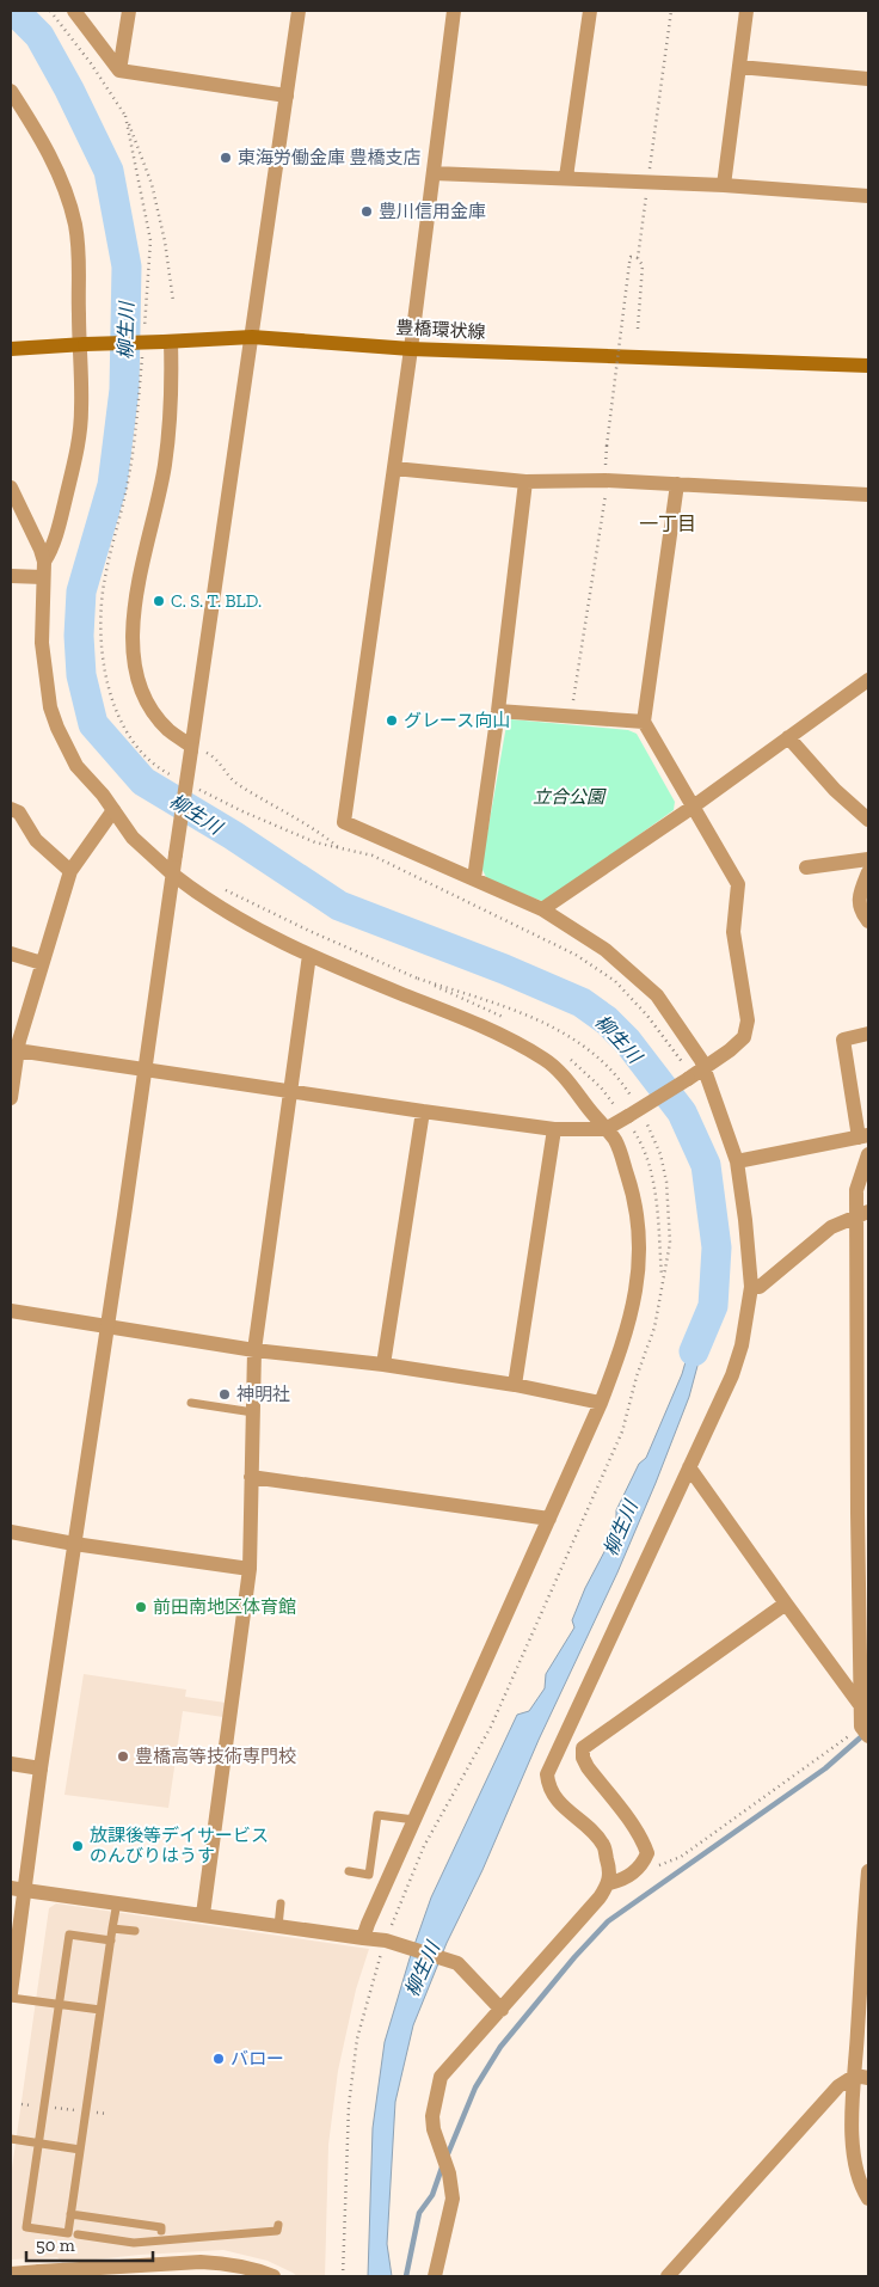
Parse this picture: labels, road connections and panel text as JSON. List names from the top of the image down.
{
  "streets": {
    "main road": ["豊橋環状線"]
  },
  "districts": ["一丁目"],
  "water": ["柳生川"],
  "parks": ["立合公園"],
  "places": [
    "東海労働金庫 豊橋支店",
    "豊川信用金庫",
    "C. S. T. BLD.",
    "グレース向山",
    "神明社",
    "前田南地区体育館",
    "豊橋高等技術専門校",
    "放課後等デイサービス のんびりはうす",
    "バロー"
  ],
  "scale_bar": "50 m"
}
